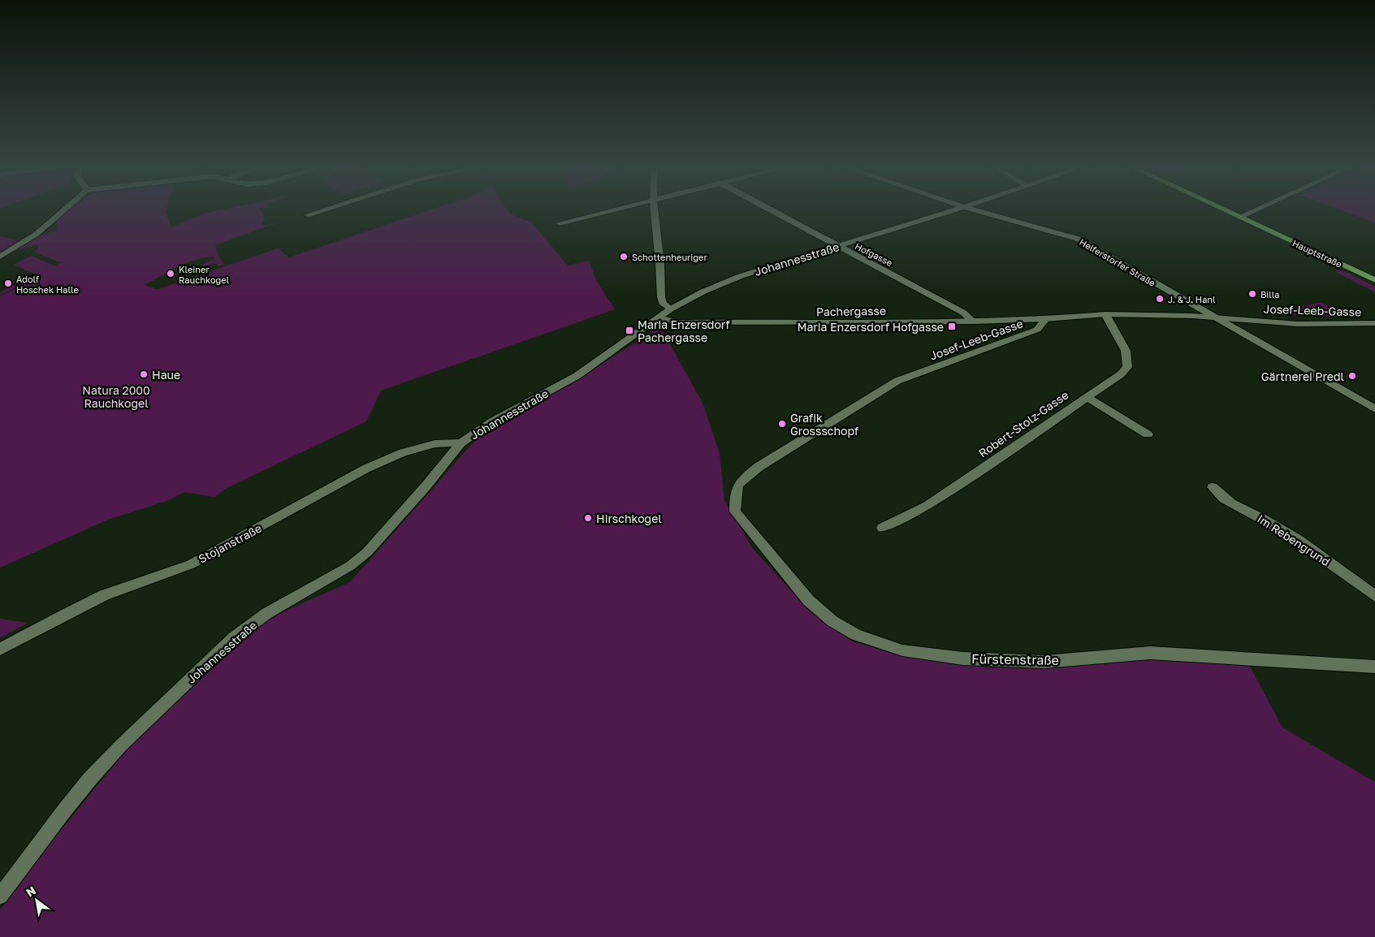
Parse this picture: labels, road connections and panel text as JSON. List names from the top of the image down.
{
  "streets": {
    "main road": ["Hauptstraße"],
    "street": [
      "Hofgasse",
      "Johannesstraße",
      "Helferstorfer Straße",
      "Josef-Leeb-Gasse",
      "Pachergasse",
      "Robert-Stolz-Gasse",
      "Im Rebengrund",
      "Stojanstraße",
      "Fürstenstraße"
    ]
  },
  "crossings": [
    ["Hofgasse", "Johannesstraße"],
    ["Hofgasse", "Pachergasse"],
    ["Johannesstraße", "Pachergasse"],
    ["Johannesstraße", "Stojanstraße"],
    ["Helferstorfer Straße", "Josef-Leeb-Gasse"],
    ["Josef-Leeb-Gasse", "Pachergasse"],
    ["Josef-Leeb-Gasse", "Robert-Stolz-Gasse"],
    ["Josef-Leeb-Gasse", "Fürstenstraße"]
  ],
  "parks": ["Natura 2000 Rauchkogel"],
  "places": {
    "other": [
      "Schottenheuriger",
      "Kleiner Rauchkogel",
      "Adolf Hoschek Halle",
      "Billa",
      "J. & J. Hanl",
      "Haue",
      "Gärtnerei Predl",
      "Grafik Grossschopf",
      "Hirschkogel"
    ],
    "transit": ["Maria Enzersdorf Hofgasse", "Maria Enzersdorf Pachergasse"]
  },
  "north": "top left"
}
